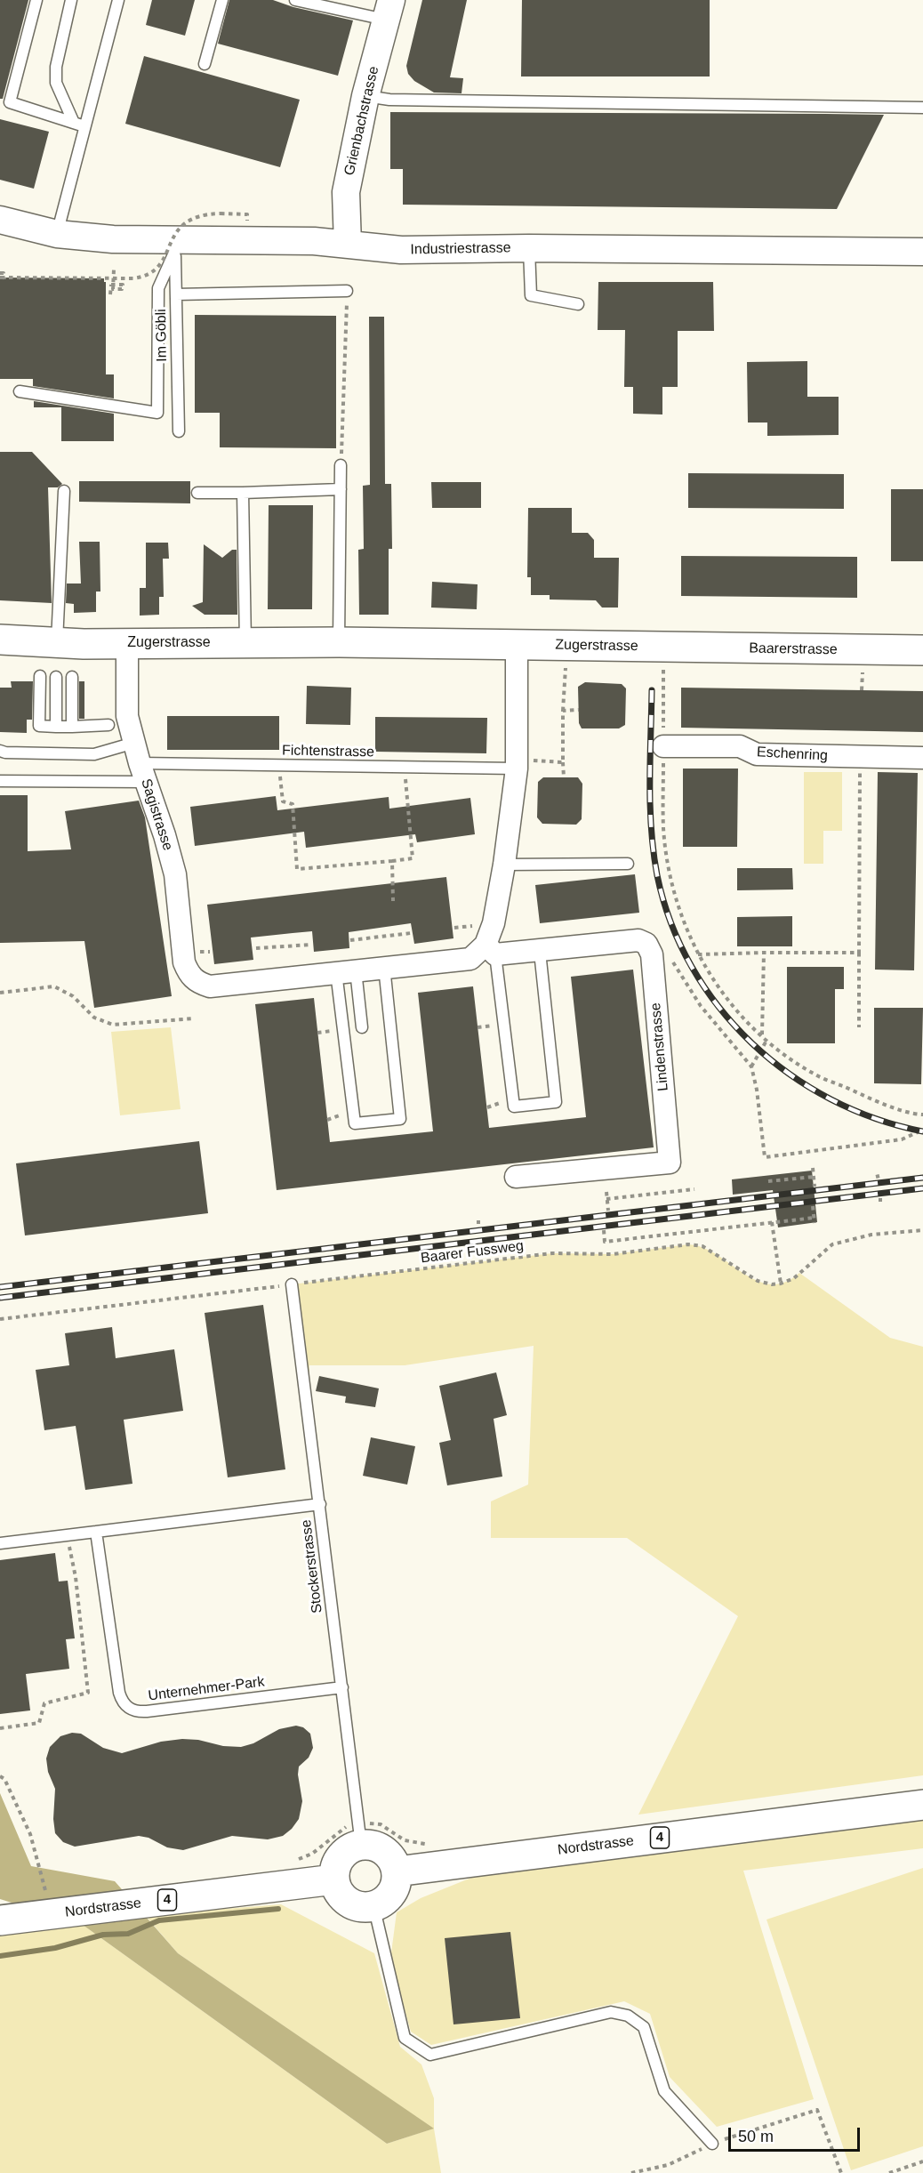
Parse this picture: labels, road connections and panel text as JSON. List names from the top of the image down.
{
  "streets": {
    "main road": [
      "Zugerstrasse",
      "Baarerstrasse",
      "4",
      "Nordstrasse"
    ],
    "street": [
      "Grienbachstrasse",
      "Industriestrasse",
      "Eschenring",
      "Sagistrasse",
      "Lindenstrasse"
    ],
    "lane": [
      "Im Göbli",
      "Fichtenstrasse",
      "Stockerstrasse",
      "Unternehmer-Park"
    ],
    "path": ["Baarer Fussweg"]
  },
  "crossings": [
    ["Grienbachstrasse", "Industriestrasse"],
    ["Industriestrasse", "Im Göbli"],
    ["Zugerstrasse", "Baarerstrasse"],
    ["Zugerstrasse", "Sagistrasse"],
    ["Fichtenstrasse", "Sagistrasse"],
    ["Baarer Fussweg", "Stockerstrasse"],
    ["Stockerstrasse", "Unternehmer-Park"],
    ["Stockerstrasse", "Nordstrasse"]
  ],
  "scale_bar": "50 m"
}
